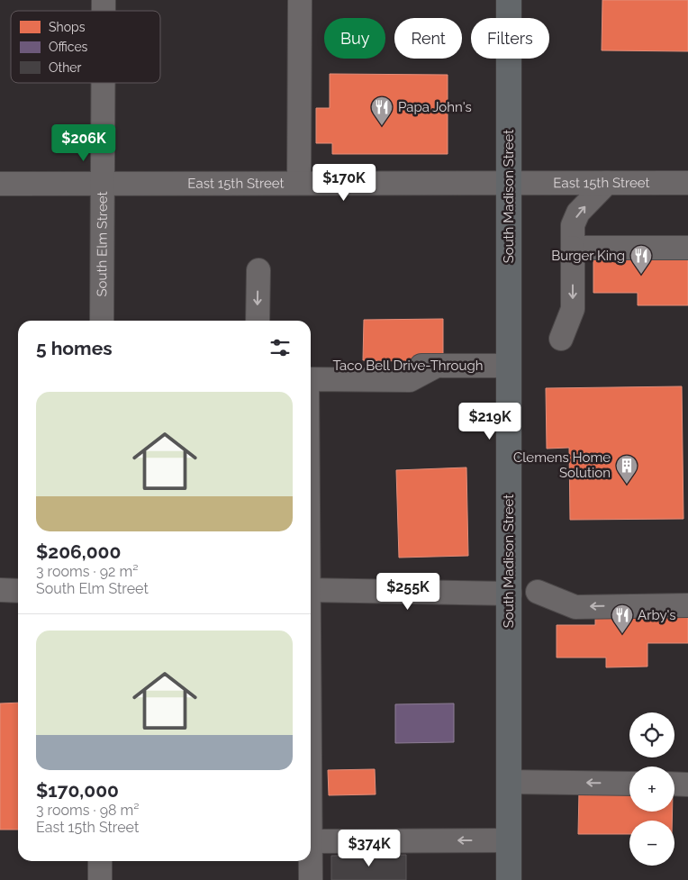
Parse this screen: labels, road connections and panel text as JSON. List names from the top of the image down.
{
  "streets": {
    "main road": ["South Madison Street"],
    "street": ["East 15th Street", "South Elm Street", "Taco Bell Drive-Through"]
  },
  "crossings": [
    ["East 15th Street", "South Madison Street"],
    ["East 15th Street", "South Elm Street"],
    ["South Madison Street", "Taco Bell Drive-Through"]
  ],
  "places": {
    "restaurant": ["Papa John's", "Burger King", "Arby's"],
    "building": ["Clemens Home Solution"]
  },
  "legend": ["Shops", "Offices", "Other"],
  "page": {
    "chip": ["Buy", "Rent", "Filters"],
    "price": [
      "$206K",
      "$170K",
      "$219K",
      "$255K",
      "$374K"
    ],
    "heading": "5 homes",
    "list": [
      {
        "name": "$206,000",
        "note": "3 rooms · 92 m² · South Elm Street"
      },
      {
        "name": "$170,000",
        "note": "3 rooms · 98 m² · East 15th Street"
      }
    ],
    "map_buttons": ["+", "−"]
  }
}
